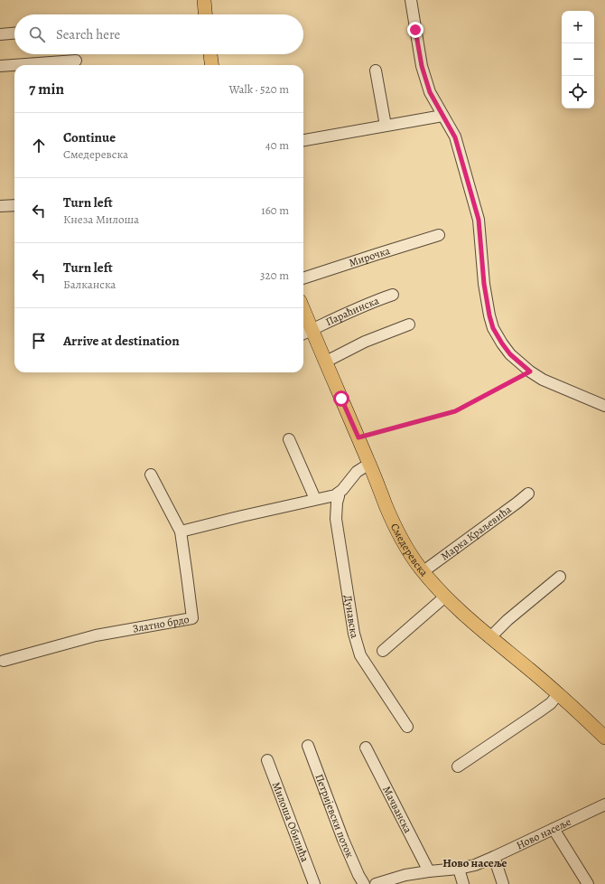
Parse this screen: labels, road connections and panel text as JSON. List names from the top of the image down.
{
  "streets": {
    "main road": ["Смедеревска"],
    "street": [
      "Мирочка",
      "Параћинска",
      "Марка Краљевића",
      "Дунавска",
      "Златно брдо",
      "Мачванска",
      "Петријевски поток",
      "Милоша Обилића",
      "Ново насеље"
    ]
  },
  "crossings": [
    ["Параћинска", "Смедеревска"],
    ["Марка Краљевића", "Смедеревска"],
    ["Мачванска", "Ново насеље"]
  ],
  "districts": ["Ново насеље"],
  "page": {
    "map_buttons": ["+", "−"],
    "search": "Search here",
    "heading": ["7 min", "Walk · 520 m"],
    "list": [
      ["Continue", "Смедеревска", "40 m"],
      ["Turn left", "Кнеза Милоша", "160 m"],
      ["Turn left", "Балканска", "320 m"],
      "Arrive at destination"
    ]
  }
}
